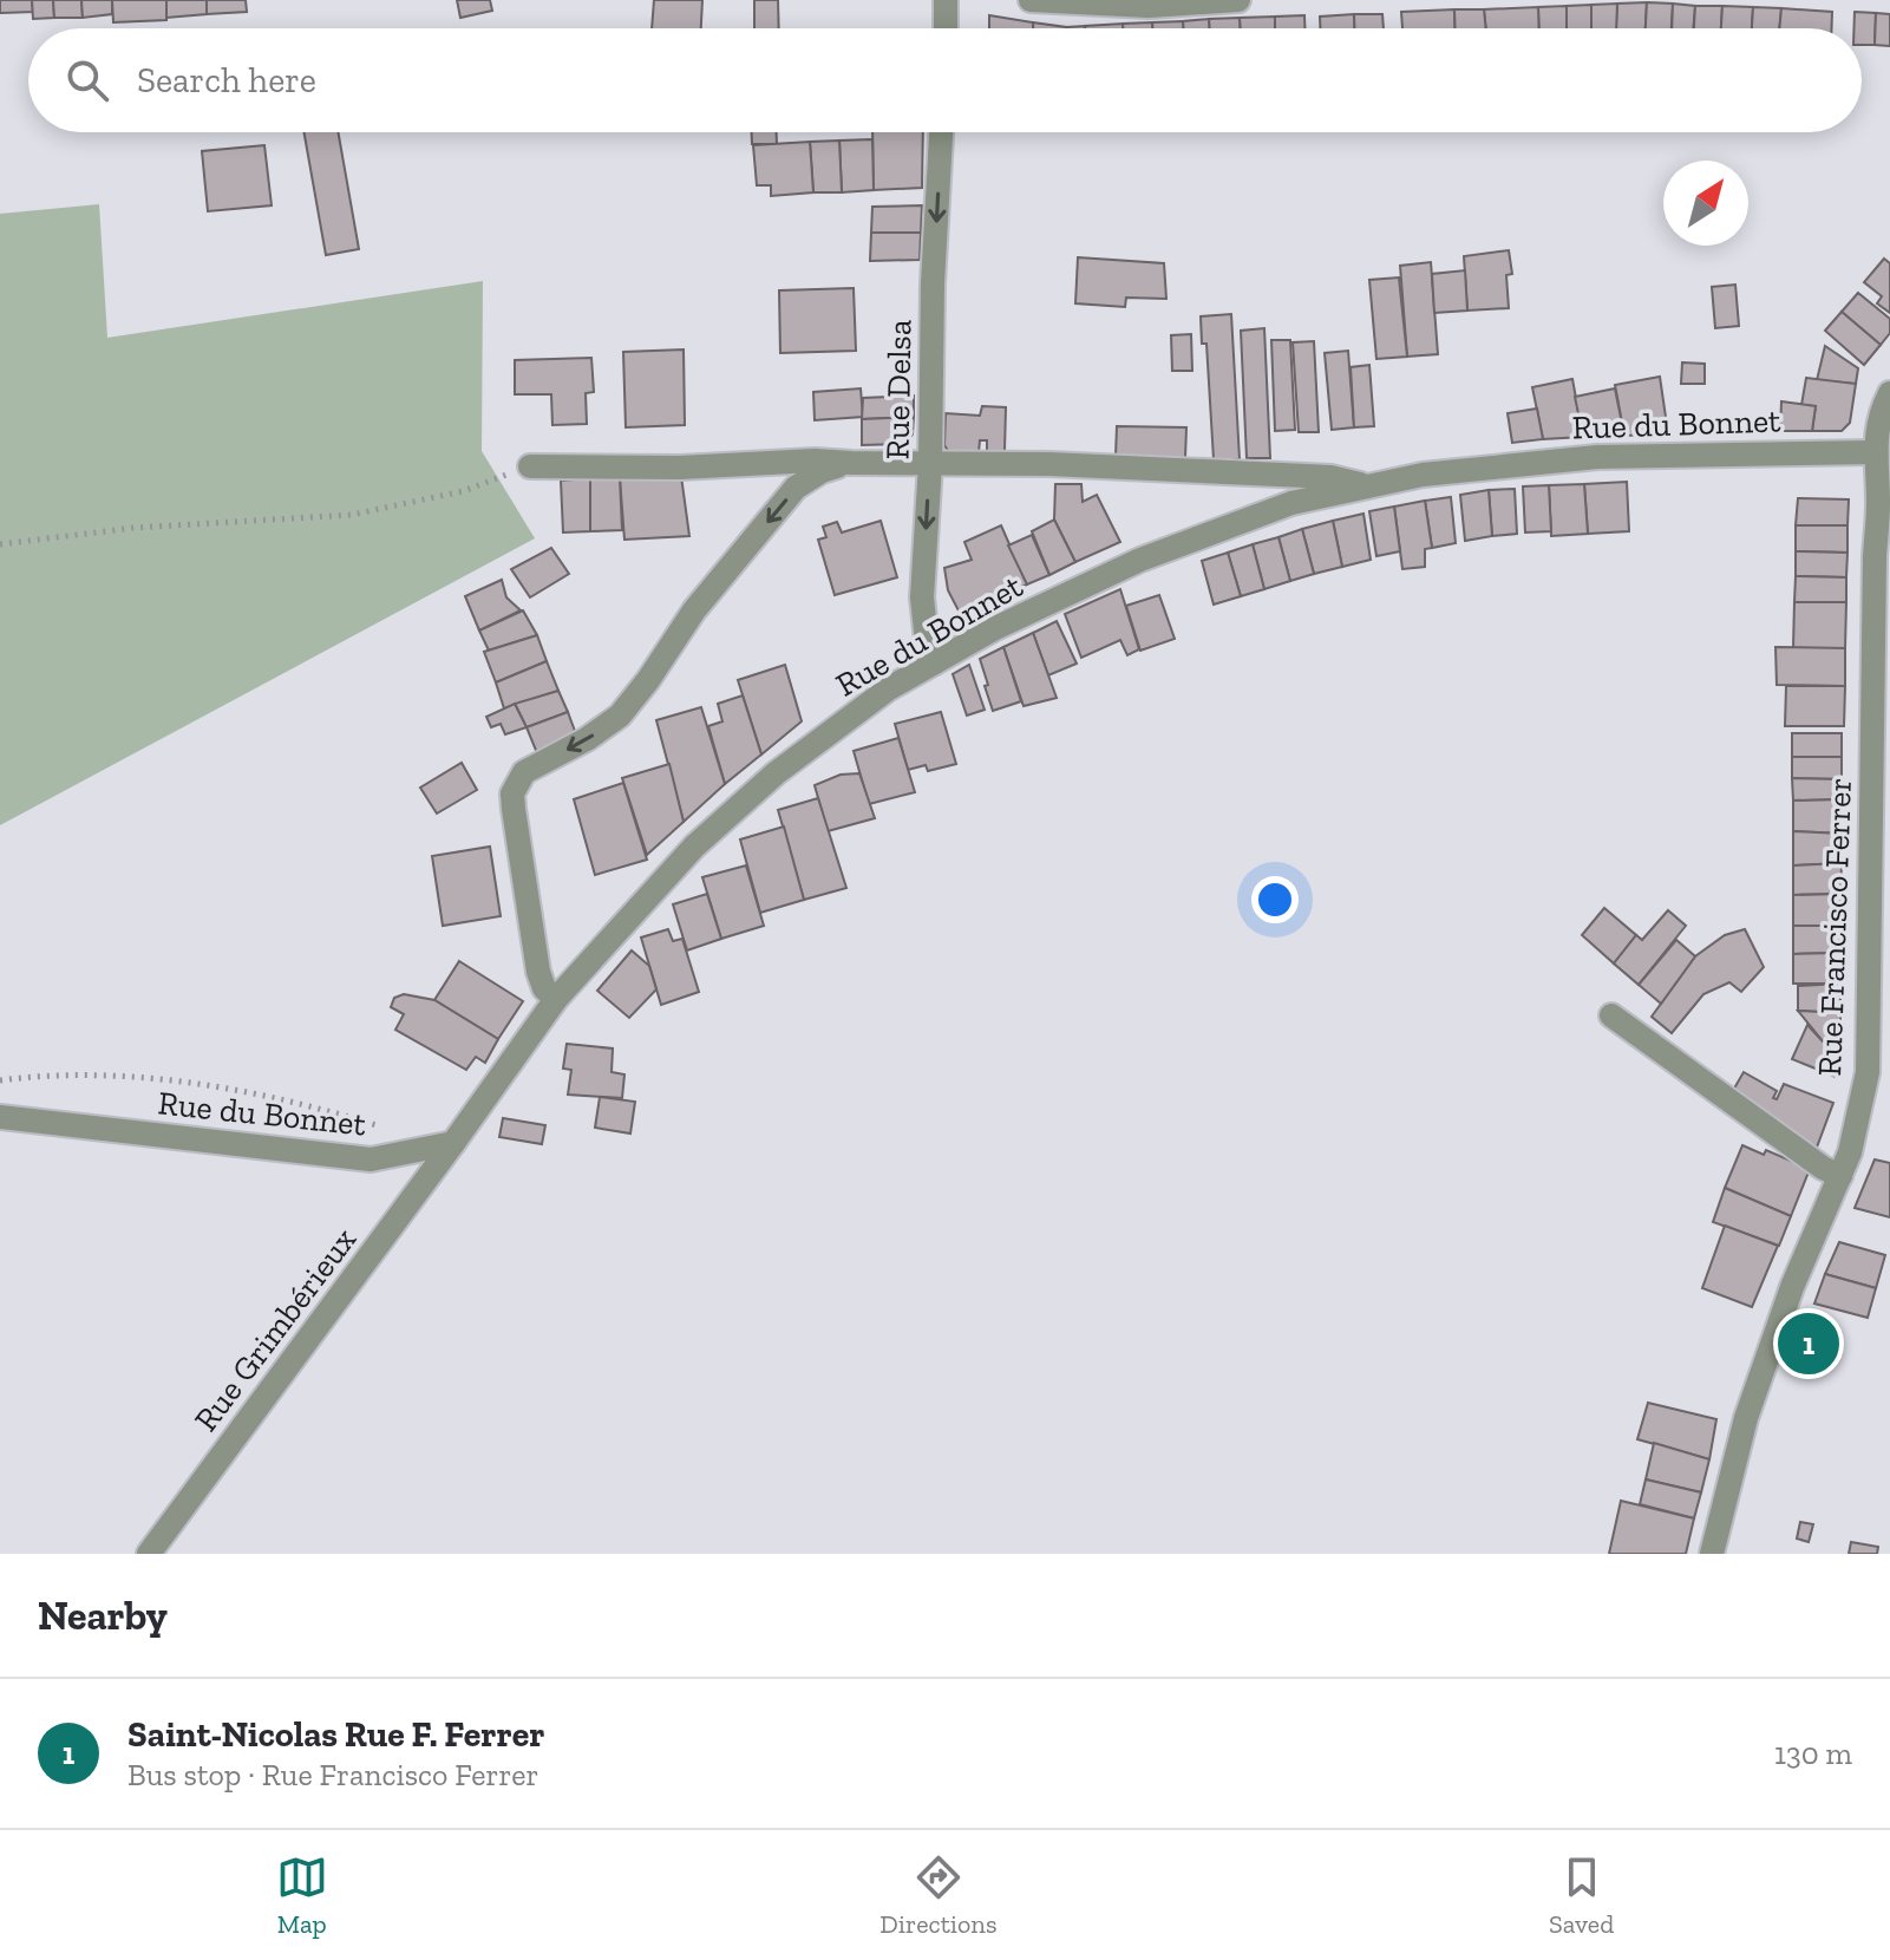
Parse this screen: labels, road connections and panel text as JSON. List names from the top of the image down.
{
  "streets": {
    "street": [
      "Rue Delsa",
      "Rue du Bonnet",
      "Rue Francisco Ferrer",
      "Rue Grimbérieux"
    ]
  },
  "crossings": [
    ["Rue Delsa", "Rue du Bonnet"],
    ["Rue du Bonnet", "Rue Francisco Ferrer"],
    ["Rue du Bonnet", "Rue Grimbérieux"]
  ],
  "one_way": ["Rue Delsa"],
  "north": "top right",
  "page": {
    "search": "Search here",
    "pins": "1",
    "heading": "Nearby",
    "list": [
      {
        "mark": "1",
        "name": "Saint-Nicolas Rue F. Ferrer",
        "note": "Bus stop · Rue Francisco Ferrer",
        "value": "130 m"
      }
    ],
    "nav": ["Map", "Directions", "Saved"]
  }
}
